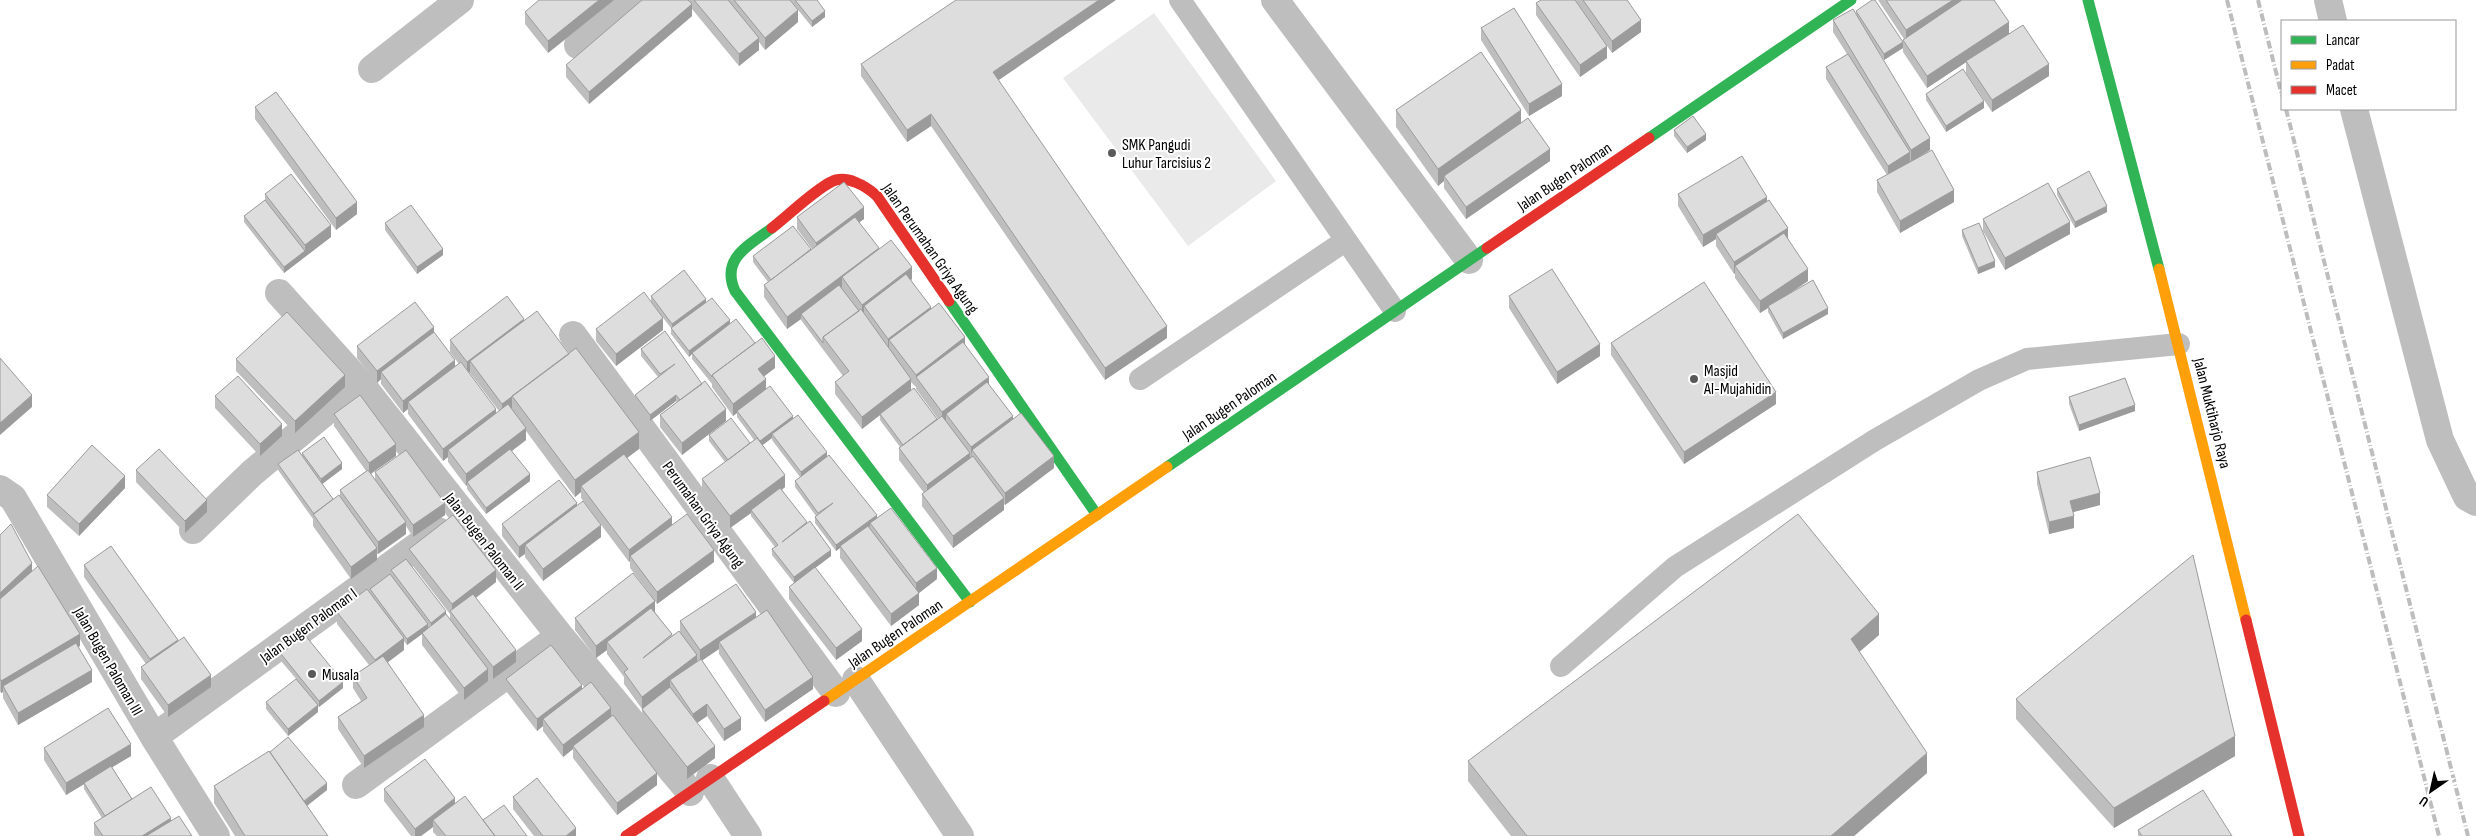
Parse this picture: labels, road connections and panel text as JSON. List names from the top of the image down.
{
  "streets": {
    "street": [
      "Jalan Bugen Paloman",
      "Jalan Perumahan Griya Agung",
      "Jalan Muktiharjo Raya",
      "Perumahan Griya Agung",
      "Jalan Bugen Paloman II",
      "Jalan Bugen Paloman I",
      "Jalan Bugen Paloman III"
    ]
  },
  "crossings": [
    ["Jalan Bugen Paloman", "Jalan Perumahan Griya Agung"],
    ["Jalan Bugen Paloman", "Perumahan Griya Agung"],
    ["Jalan Bugen Paloman", "Jalan Bugen Paloman II"],
    ["Jalan Bugen Paloman II", "Jalan Bugen Paloman I"],
    ["Jalan Bugen Paloman I", "Jalan Bugen Paloman III"]
  ],
  "places": ["SMK Pangudi Luhur Tarcisius 2", "Masjid Al-Mujahidin", "Musala"],
  "legend": ["Lancar", "Padat", "Macet"],
  "north": "bottom left"
}
